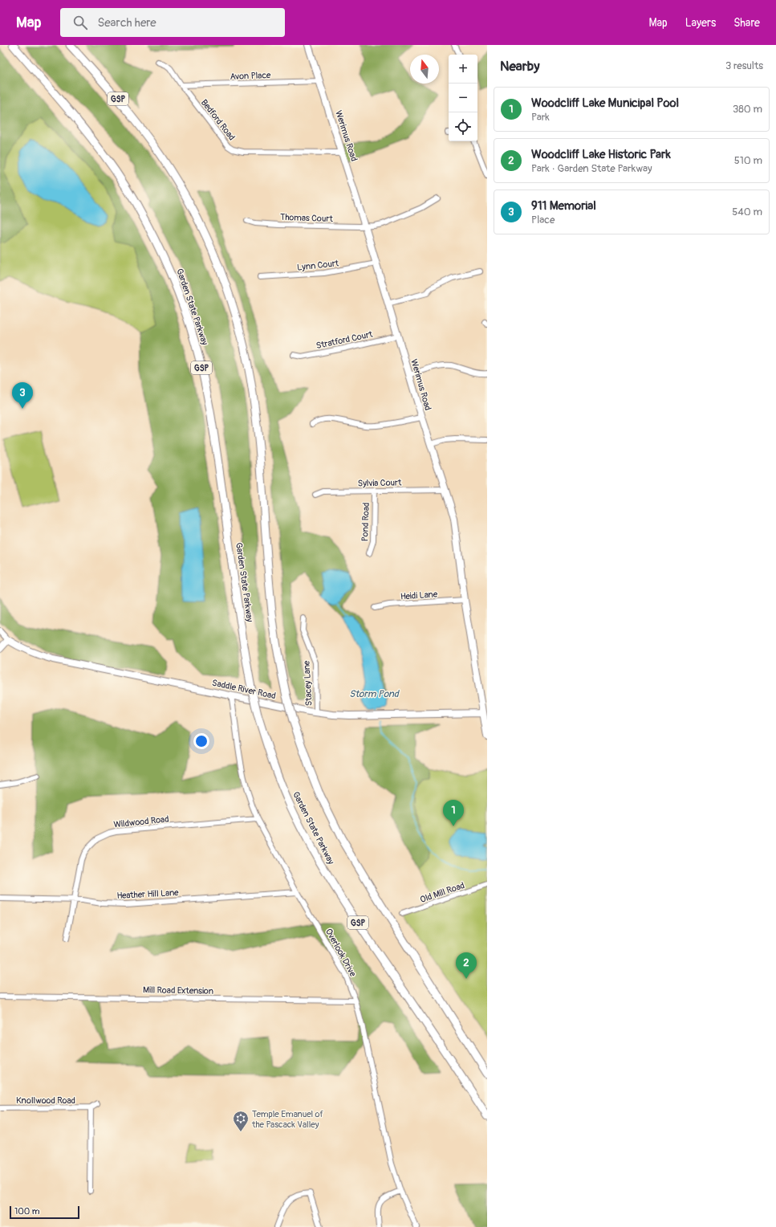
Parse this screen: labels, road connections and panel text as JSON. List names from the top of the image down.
{
  "streets": {
    "highway": ["GSP", "Garden State Parkway"],
    "main road": ["Werimus Road", "Saddle River Road"],
    "street": [
      "Avon Place",
      "Bedford Road",
      "Thomas Court",
      "Lynn Court",
      "Stratford Court",
      "Sylvia Court",
      "Pond Road",
      "Heidi Lane",
      "Stacey Lane",
      "Wildwood Road",
      "Old Mill Road",
      "Heather Hill Lane",
      "Overlook Drive",
      "Mill Road Extension",
      "Knollwood Road"
    ]
  },
  "crossings": [
    ["Avon Place", "Bedford Road"],
    ["Avon Place", "Werimus Road"],
    ["Bedford Road", "Werimus Road"],
    ["Werimus Road", "Thomas Court"],
    ["Werimus Road", "Lynn Court"],
    ["Werimus Road", "Stratford Court"],
    ["Werimus Road", "Sylvia Court"],
    ["Werimus Road", "Heidi Lane"],
    ["Werimus Road", "Saddle River Road"],
    ["Sylvia Court", "Pond Road"],
    ["Stacey Lane", "Saddle River Road"],
    ["Saddle River Road", "Overlook Drive"],
    ["Wildwood Road", "Heather Hill Lane"],
    ["Wildwood Road", "Overlook Drive"],
    ["Heather Hill Lane", "Overlook Drive"],
    ["Overlook Drive", "Mill Road Extension"]
  ],
  "water": ["Storm Pond"],
  "places": {
    "synagogue": ["Temple Emanuel of the Pascack Valley"]
  },
  "scale_bar": "100 m",
  "north": "top",
  "page": {
    "header": "Map",
    "search": "Search here",
    "nav": ["Map", "Layers", "Share"],
    "heading": ["Nearby", "3 results"],
    "map_buttons": ["+", "−"],
    "list": [
      {
        "mark": "1",
        "name": "Woodcliff Lake Municipal Pool",
        "note": "Park",
        "value": "380 m"
      },
      {
        "mark": "2",
        "name": "Woodcliff Lake Historic Park",
        "note": "Park · Garden State Parkway",
        "value": "510 m"
      },
      {
        "mark": "3",
        "name": "911 Memorial",
        "note": "Place",
        "value": "540 m"
      }
    ],
    "pins": ["3", "1", "2"],
    "scale": "100 m"
  }
}
